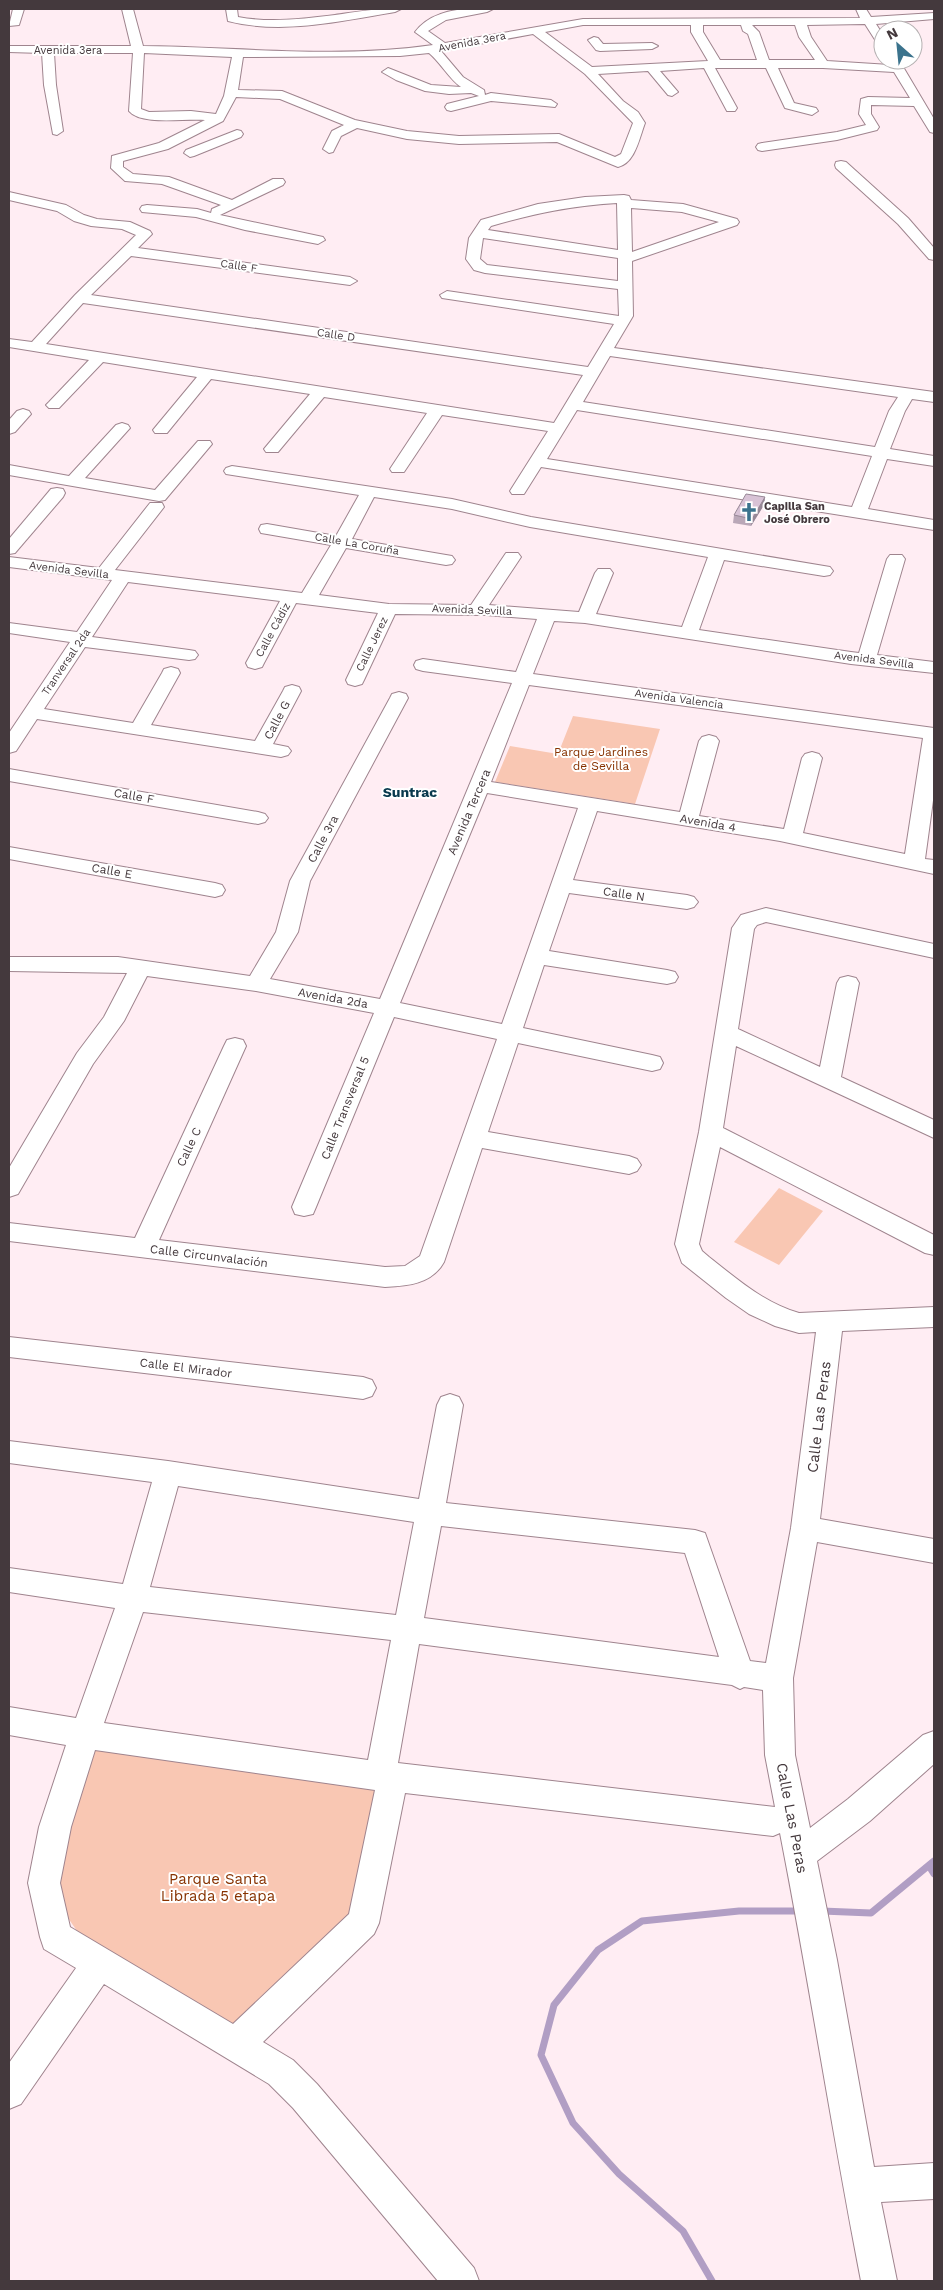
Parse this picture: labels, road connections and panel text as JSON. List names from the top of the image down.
{
  "streets": {
    "street": [
      "Avenida 3era",
      "Calle F",
      "Calle D",
      "Calle La Coruña",
      "Avenida Sevilla",
      "Calle Cádiz",
      "Calle Jerez",
      "Tranversal 2da",
      "Avenida Valencia",
      "Calle G",
      "Avenida Tercera",
      "Avenida 4",
      "Calle 3ra",
      "Calle E",
      "Calle N",
      "Avenida 2da",
      "Calle Transversal 5",
      "Calle C",
      "Calle Circunvalación",
      "Calle El Mirador",
      "Calle Las Peras"
    ]
  },
  "crossings": [
    ["Calle La Coruña", "Calle Cádiz"],
    ["Avenida Sevilla", "Calle Cádiz"],
    ["Avenida Sevilla", "Calle Jerez"],
    ["Avenida Sevilla", "Tranversal 2da"],
    ["Avenida Sevilla", "Avenida Tercera"],
    ["Avenida Valencia", "Avenida Tercera"],
    ["Avenida Tercera", "Avenida 4"],
    ["Avenida Tercera", "Avenida 2da"],
    ["Avenida Tercera", "Calle Transversal 5"],
    ["Calle 3ra", "Avenida 2da"],
    ["Avenida 2da", "Calle Transversal 5"],
    ["Calle C", "Calle Circunvalación"]
  ],
  "districts": ["Suntrac"],
  "parks": ["Parque Jardines de Sevilla", "Parque Santa Librada 5 etapa"],
  "places": {
    "church": ["Capilla San José Obrero"]
  },
  "north": "top left"
}
